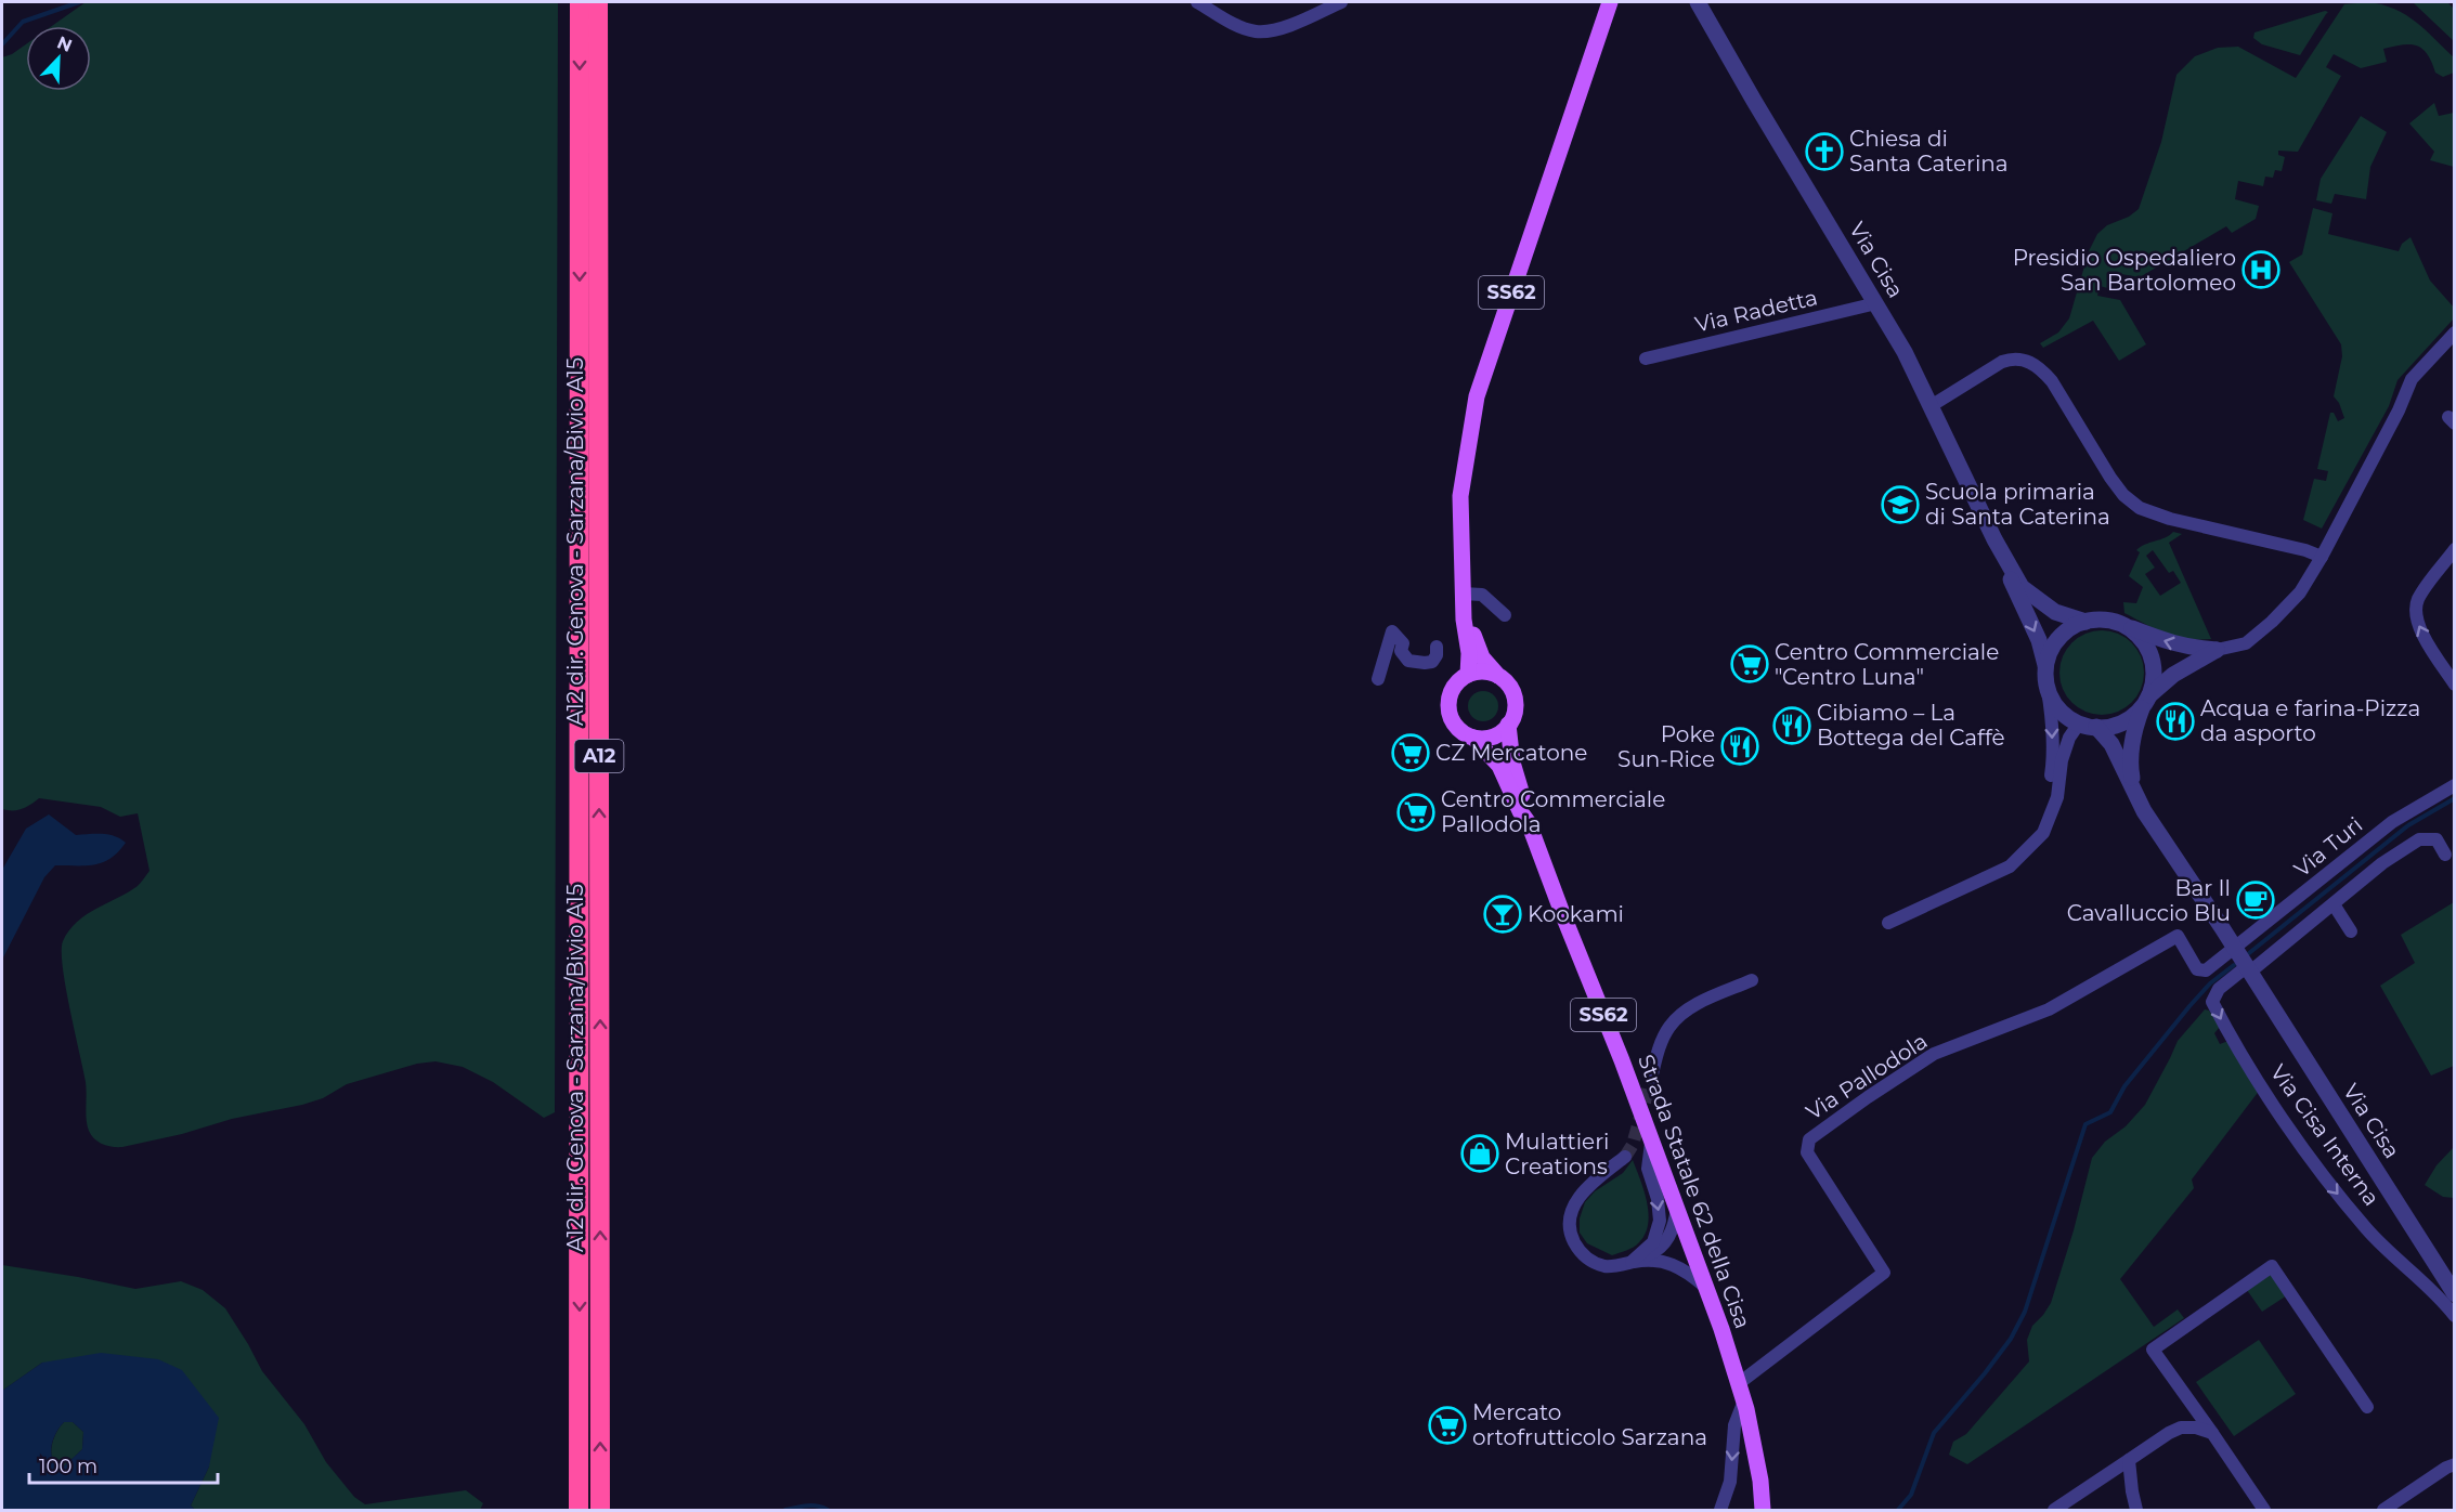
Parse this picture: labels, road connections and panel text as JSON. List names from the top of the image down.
{
  "streets": {
    "highway": ["A12 dir. Genova - Sarzana/Bivio A15", "A12"],
    "main road": ["SS62", "Strada Statale 62 della Cisa"],
    "street": [
      "Via Cisa",
      "Via Radetta",
      "Via Turi",
      "Via Pallodola",
      "Via Cisa Interna"
    ]
  },
  "crossings": [
    ["Via Cisa", "Via Radetta"],
    ["Via Cisa", "Via Turi"],
    ["Via Cisa", "Via Pallodola"],
    ["Via Cisa", "Via Cisa Interna"],
    ["Via Turi", "Via Pallodola"],
    ["Via Pallodola", "Strada Statale 62 della Cisa"]
  ],
  "one_way": ["Via Cisa Interna"],
  "places": {
    "church": ["Chiesa di Santa Caterina"],
    "hospital": ["Presidio Ospedaliero San Bartolomeo"],
    "school or university": ["Scuola primaria di Santa Caterina"],
    "supermarket": [
      "Centro Commerciale \"Centro Luna\"",
      "CZ Mercatone",
      "Centro Commerciale Pallodola",
      "Mercato ortofrutticolo Sarzana"
    ],
    "restaurant": ["Acqua e farina-Pizza da asporto", "Cibiamo – La Bottega del Caffè", "Poke Sun-Rice"],
    "cafe": ["Bar Il Cavalluccio Blu"],
    "bar": ["Kookami"],
    "shop": ["Mulattieri Creations"]
  },
  "scale_bar": "100 m",
  "north": "top right"
}
